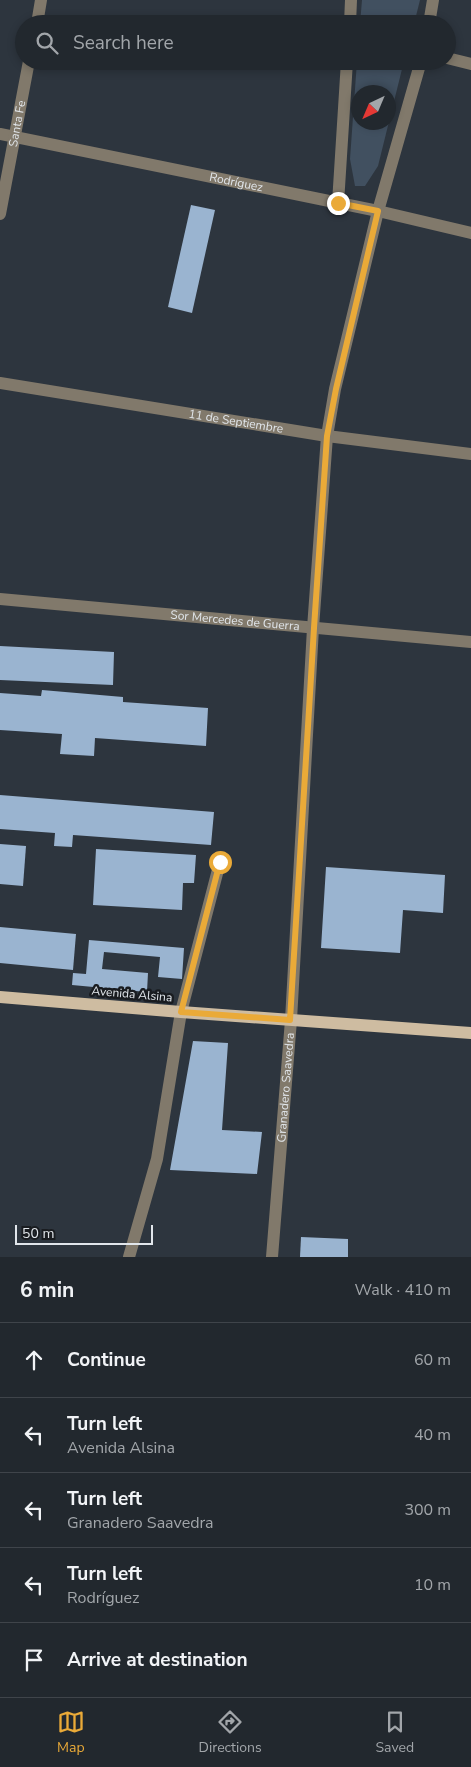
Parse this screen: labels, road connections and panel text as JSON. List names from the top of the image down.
{
  "streets": {
    "main road": ["Avenida Alsina"],
    "street": [
      "Santa Fe",
      "Rodríguez",
      "11 de Septiembre",
      "Sor Mercedes de Guerra",
      "Granadero Saavedra"
    ]
  },
  "crossings": [
    ["Santa Fe", "Rodríguez"],
    ["Rodríguez", "Granadero Saavedra"],
    ["11 de Septiembre", "Granadero Saavedra"],
    ["Sor Mercedes de Guerra", "Granadero Saavedra"],
    ["Avenida Alsina", "Granadero Saavedra"]
  ],
  "scale_bar": "50 m",
  "north": "bottom left",
  "page": {
    "search": "Search here",
    "scale": "50 m",
    "heading": ["6 min", "Walk · 410 m"],
    "list": [
      ["Continue", "60 m"],
      ["Turn left", "Avenida Alsina", "40 m"],
      ["Turn left", "Granadero Saavedra", "300 m"],
      ["Turn left", "Rodríguez", "10 m"],
      "Arrive at destination"
    ],
    "nav": ["Map", "Directions", "Saved"]
  }
}
